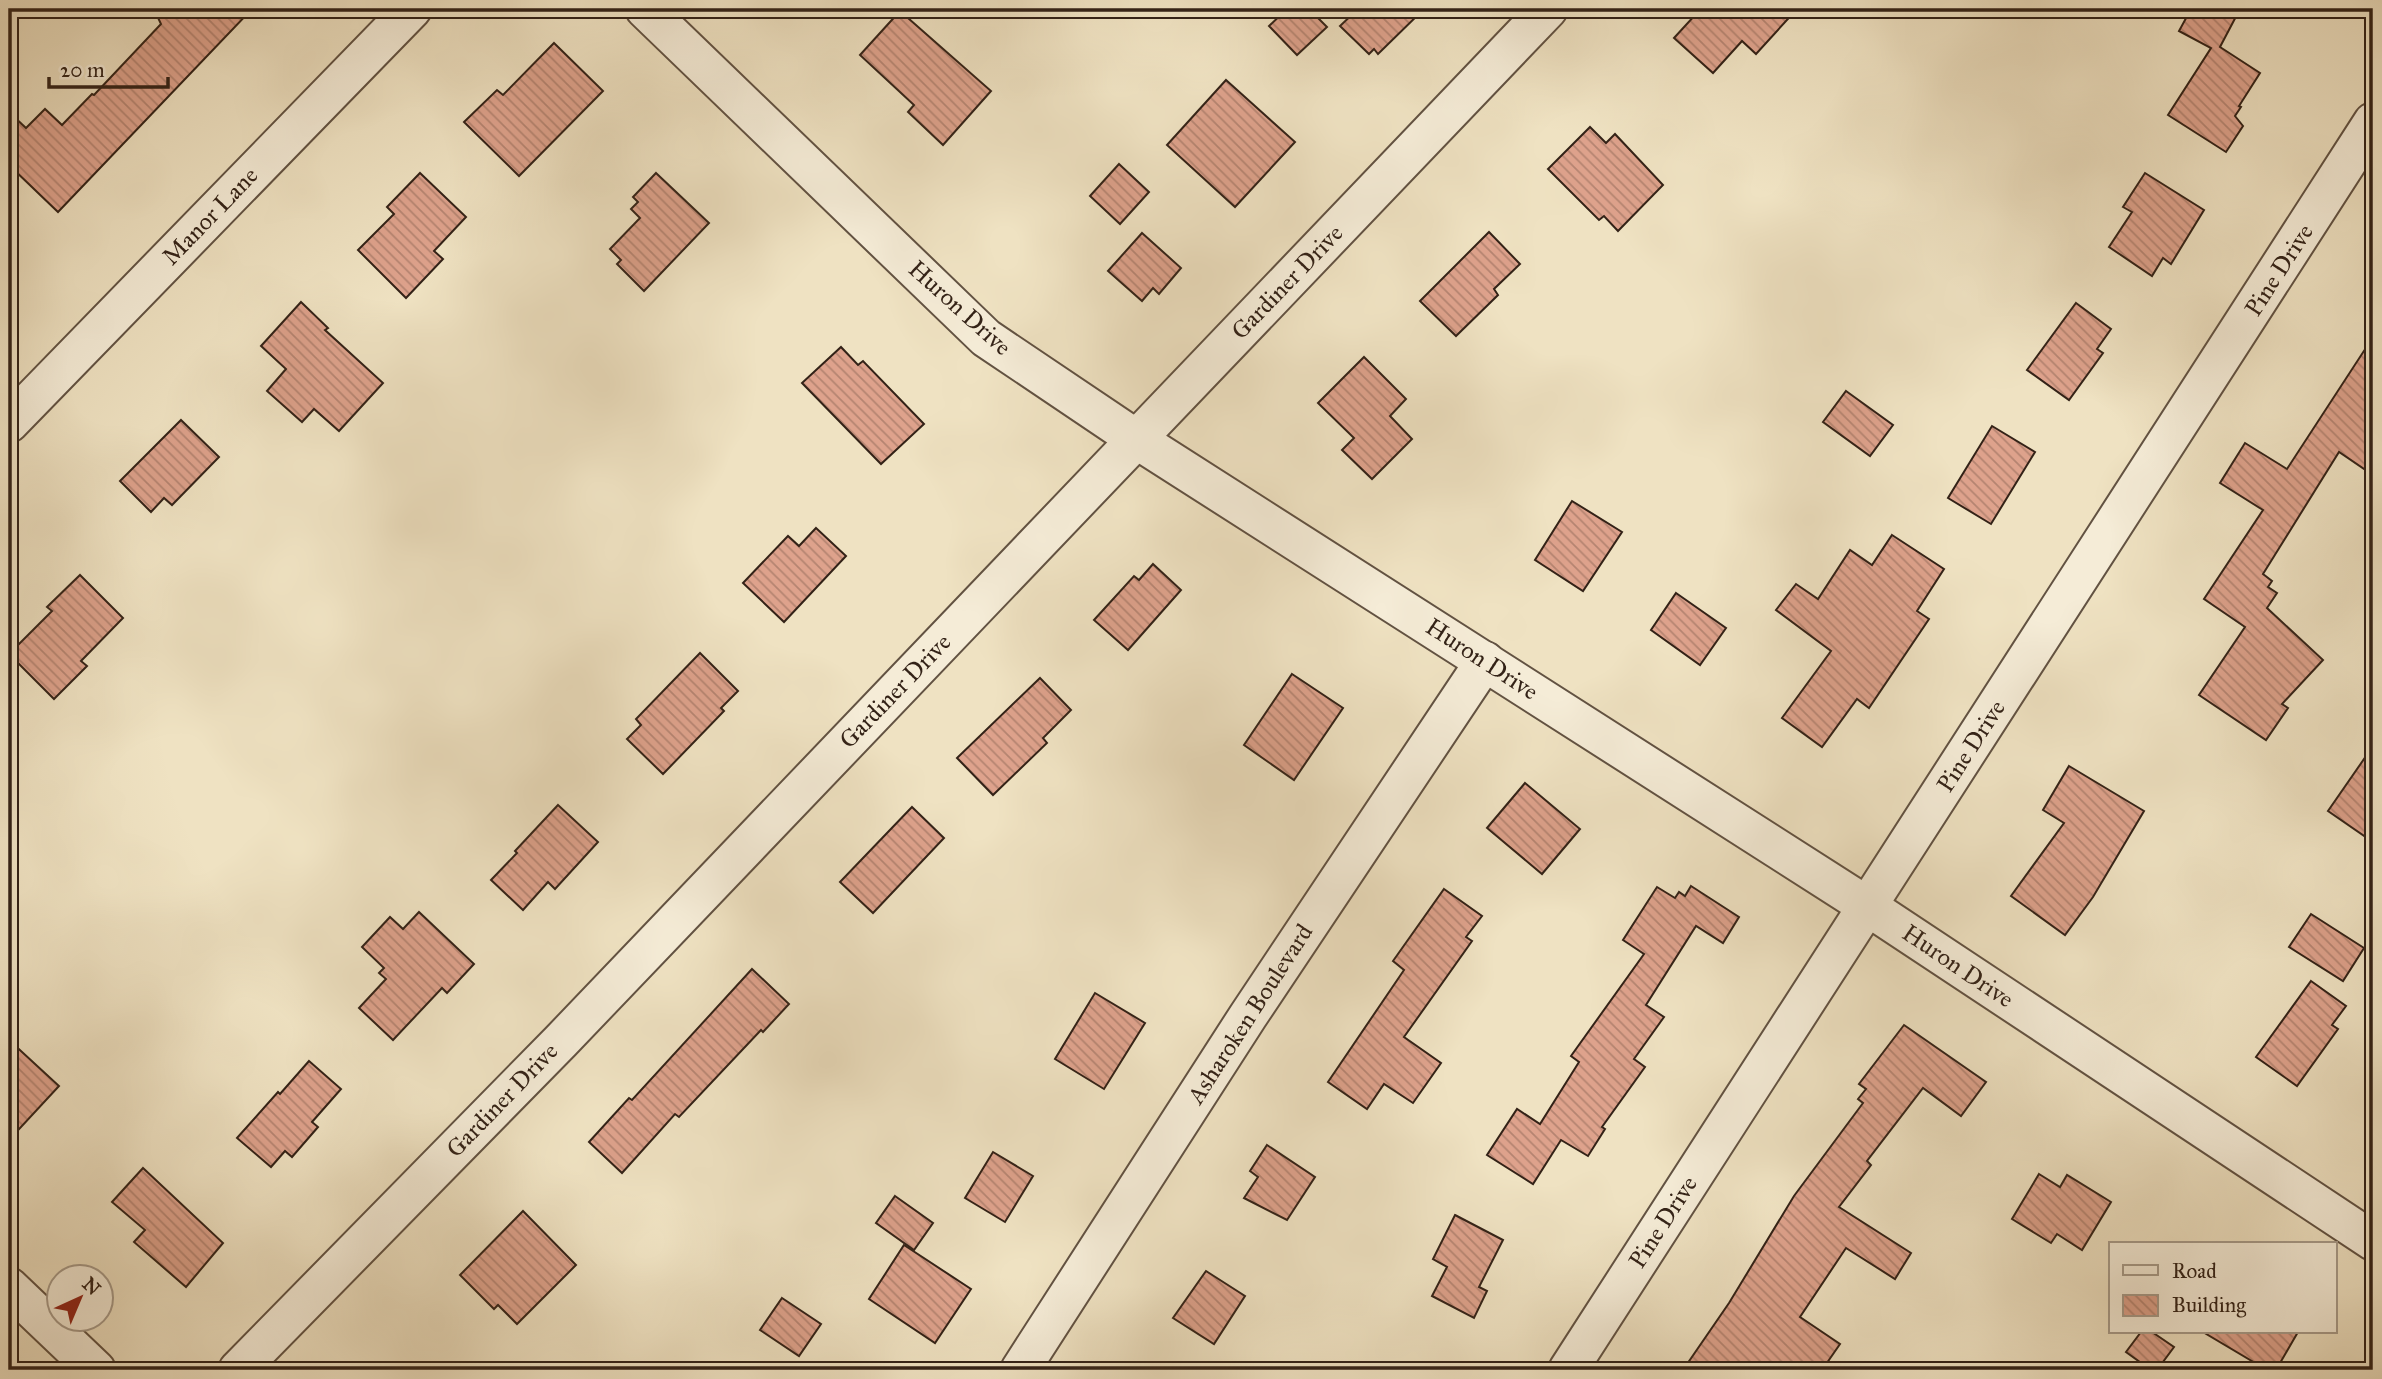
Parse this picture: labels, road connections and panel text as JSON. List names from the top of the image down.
{
  "streets": {
    "street": [
      "Manor Lane",
      "Pine Drive",
      "Gardiner Drive",
      "Huron Drive",
      "Asharoken Boulevard"
    ]
  },
  "crossings": [
    ["Pine Drive", "Huron Drive"],
    ["Gardiner Drive", "Huron Drive"],
    ["Huron Drive", "Asharoken Boulevard"]
  ],
  "legend": ["Road", "Building"],
  "scale_bar": "20 m",
  "north": "top right"
}
